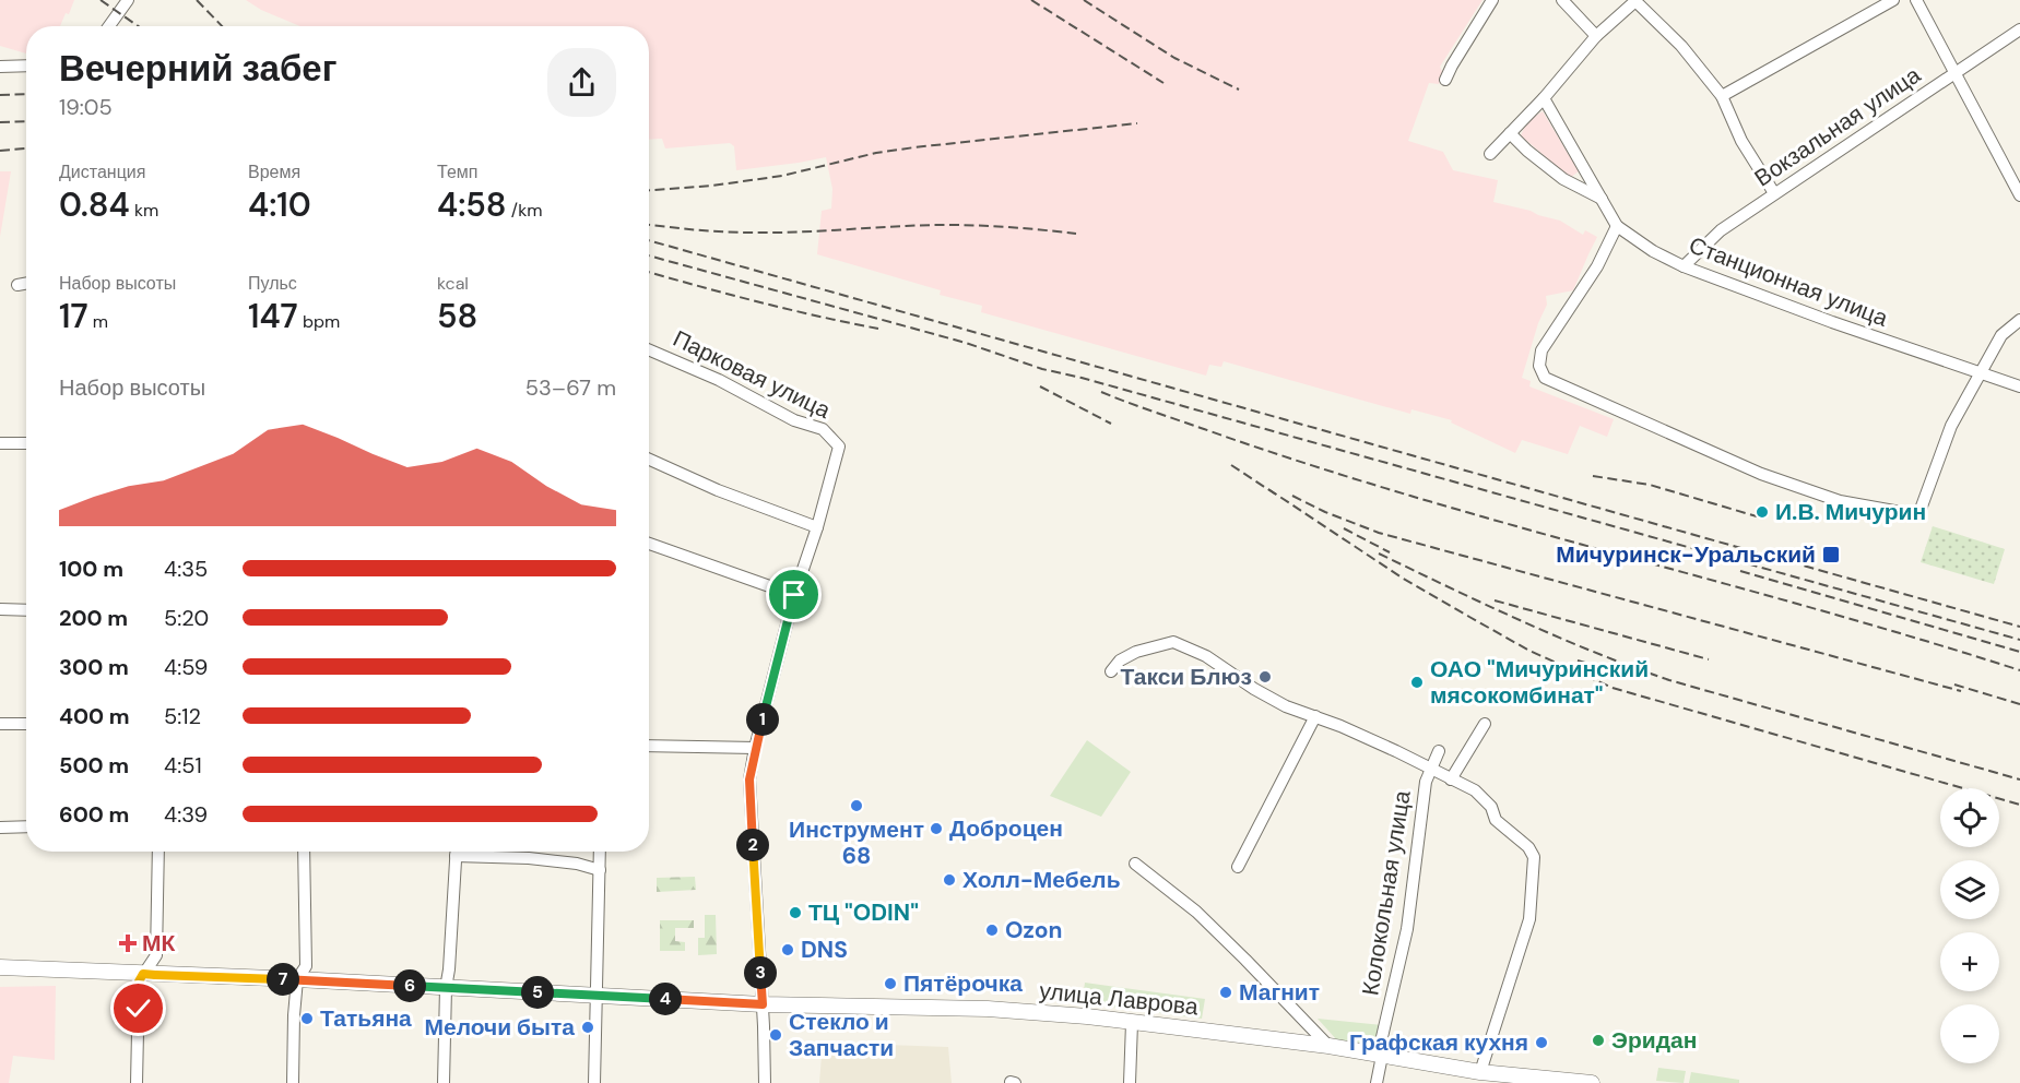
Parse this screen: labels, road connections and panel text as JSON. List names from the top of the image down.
{
  "streets": {
    "main road": ["улица Лаврова"],
    "street": [
      "Вокзальная улица",
      "Станционная улица",
      "Парковая улица",
      "Колокольная улица"
    ]
  },
  "crossings": [
    ["Вокзальная улица", "Станционная улица"],
    ["Колокольная улица", "улица Лаврова"]
  ],
  "places": {
    "other": [
      "И.В. Мичурин",
      "Такси Блюз",
      "ОАО \"Мичуринский мясокомбинат\"",
      "Инструмент 68",
      "Доброцен",
      "Холл-Мебель",
      "ТЦ \"ODIN\"",
      "Ozon",
      "DNS",
      "Пятёрочка",
      "Магнит",
      "Татьяна",
      "Мелочи быта",
      "Стекло и Запчасти",
      "Эридан",
      "Графская кухня"
    ],
    "transit": ["Мичуринск-Уральский"],
    "health": ["МК"]
  },
  "page": {
    "heading": ["Вечерний забег", "19:05"],
    "stats": [
      ["Дистанция", "0.84 km"],
      ["Время", "4:10"],
      ["Темп", "4:58 /km"],
      ["Набор высоты", "17 m"],
      ["Пульс", "147 bpm"],
      ["kcal", "58"]
    ],
    "chart": ["Набор высоты", "53–67 m"],
    "list": [
      {
        "name": "100 m",
        "note": "4:35"
      },
      {
        "name": "200 m",
        "note": "5:20"
      },
      {
        "name": "300 m",
        "note": "4:59"
      },
      {
        "name": "400 m",
        "note": "5:12"
      },
      {
        "name": "500 m",
        "note": "4:51"
      },
      {
        "name": "600 m",
        "note": "4:39"
      }
    ],
    "pins": [
      "1",
      "2",
      "3",
      "7",
      "6",
      "5",
      "4"
    ],
    "map_buttons": ["+", "−"]
  }
}
